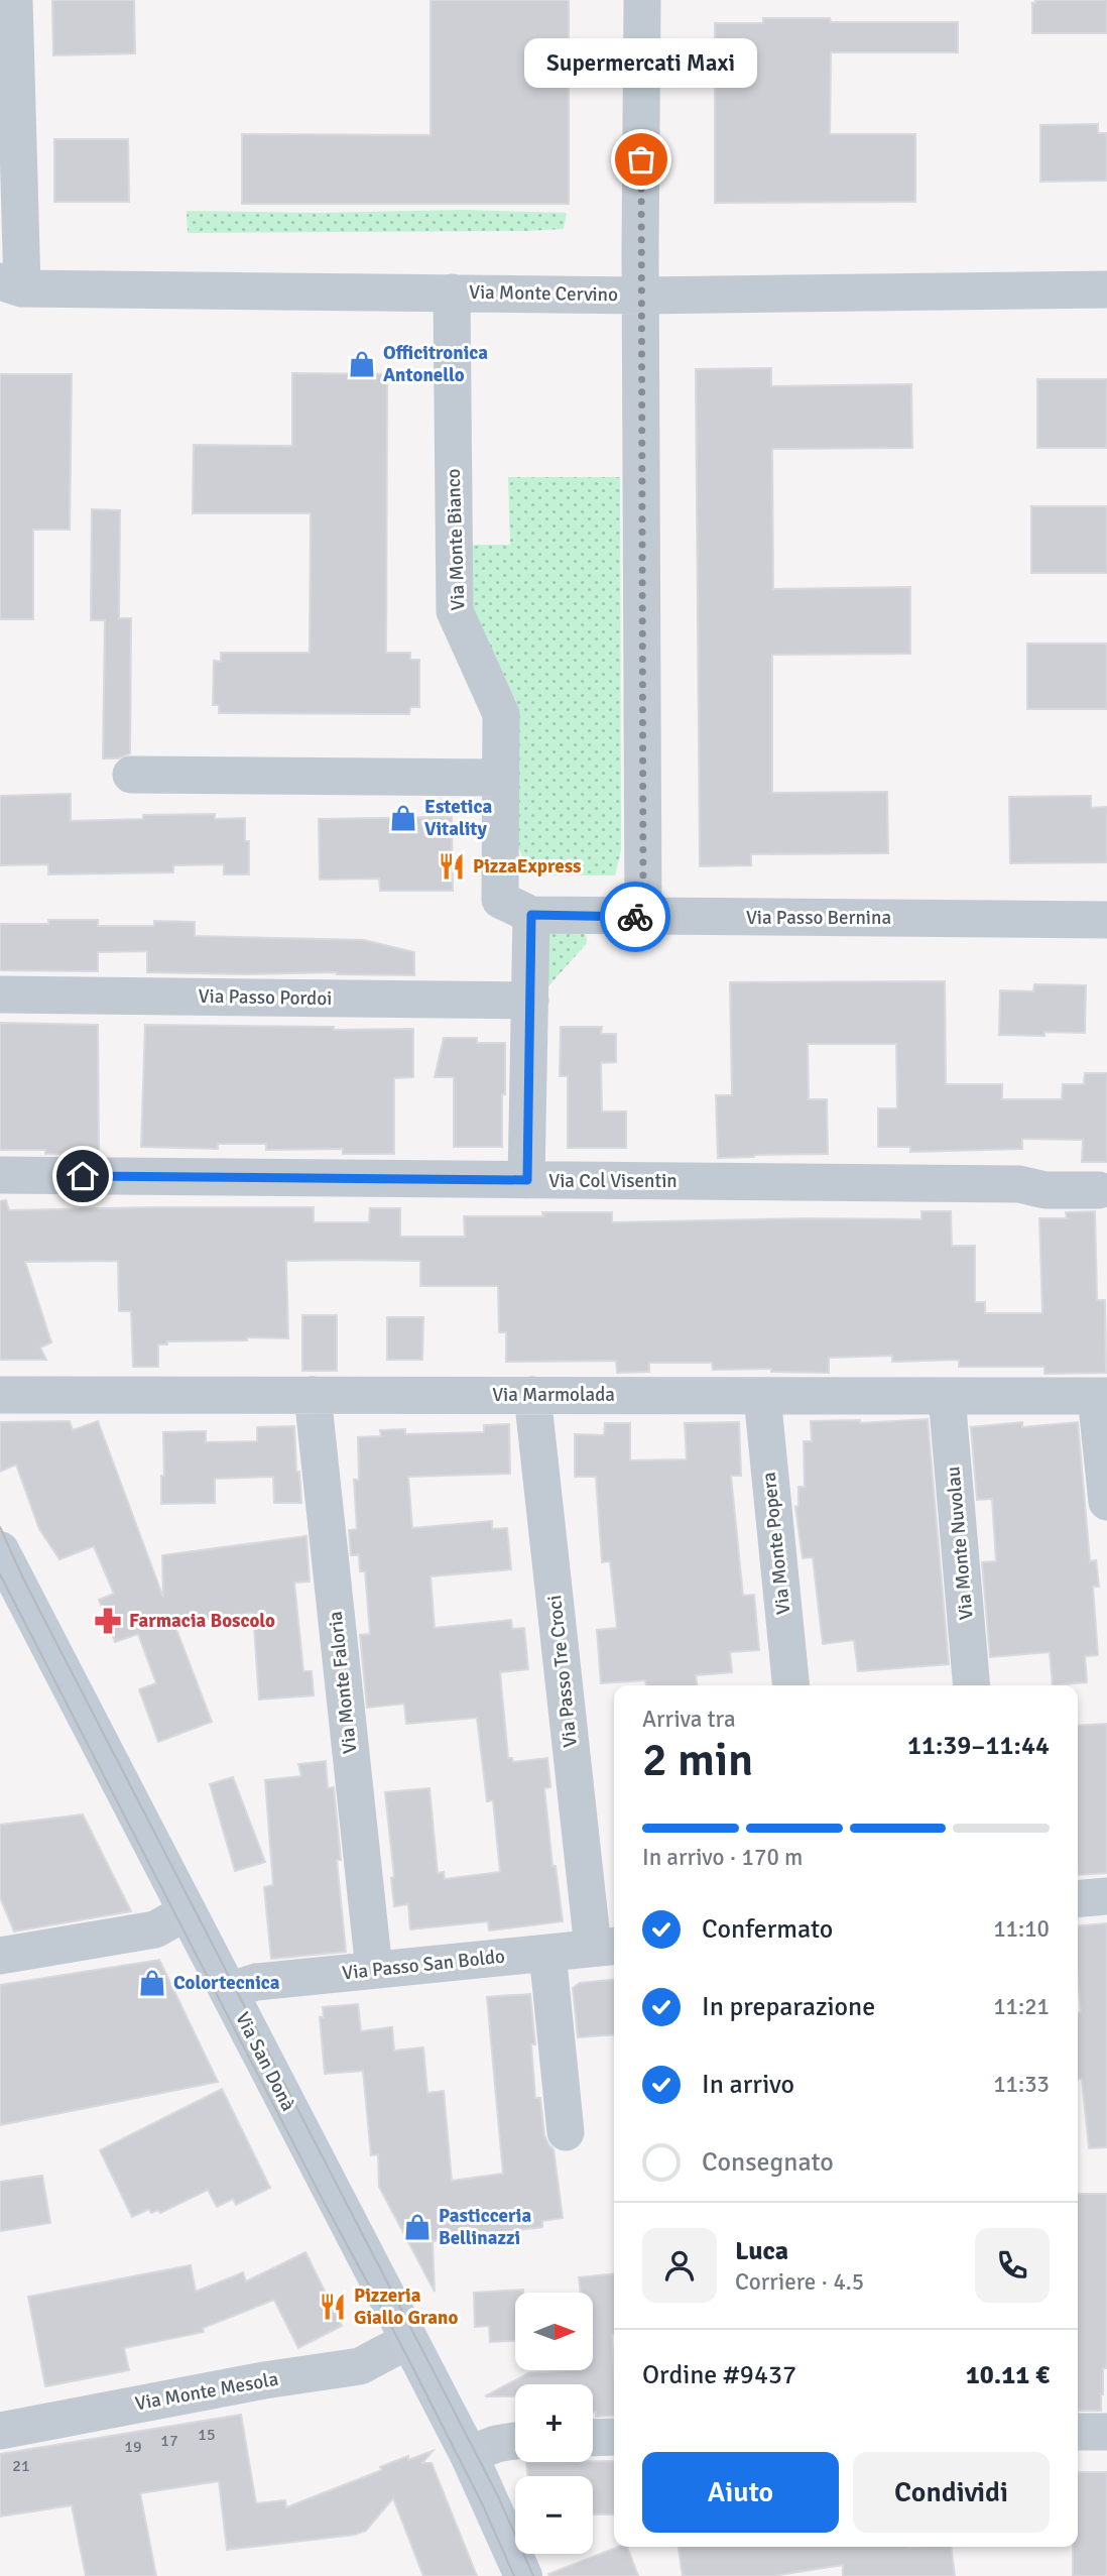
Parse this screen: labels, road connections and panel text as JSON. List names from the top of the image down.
{
  "streets": {
    "main road": ["Via San Donà"],
    "street": [
      "Via Monte Cervino",
      "Via Monte Bianco",
      "Via Passo Bernina",
      "Via Passo Pordoi",
      "Via Col Visentin",
      "Via Marmolada",
      "Via Monte Popera",
      "Via Monte Nuvolau",
      "Via Passo Tre Croci",
      "Via Monte Faloria",
      "Via Passo San Boldo",
      "Via Monte Mesola"
    ]
  },
  "crossings": [
    ["Via Monte Cervino", "Via Monte Bianco"],
    ["Via Monte Bianco", "Via Passo Bernina"],
    ["Via Marmolada", "Via Monte Popera"],
    ["Via Marmolada", "Via Monte Nuvolau"],
    ["Via Marmolada", "Via Passo Tre Croci"],
    ["Via Marmolada", "Via Monte Faloria"],
    ["Via Passo Tre Croci", "Via Passo San Boldo"],
    ["Via Monte Faloria", "Via Passo San Boldo"],
    ["Via Passo San Boldo", "Via San Donà"],
    ["Via San Donà", "Via Monte Mesola"]
  ],
  "places": {
    "other": ["Supermercati Maxi"],
    "shop": [
      "Officitronica Antonello",
      "Estetica Vitality",
      "Colortecnica",
      "Pasticceria Bellinazzi"
    ],
    "restaurant": ["PizzaExpress", "Pizzeria Giallo Grano"],
    "pharmacy": ["Farmacia Boscolo"]
  },
  "house_numbers": [
    "15",
    "17",
    "19",
    "21"
  ],
  "north": "right",
  "page": {
    "bubble": "Supermercati Maxi",
    "heading": ["2 min", "Arriva tra", "11:39–11:44"],
    "panel": [
      "Luca",
      "Corriere · 4.5",
      "Ordine #9437",
      "10.11 €"
    ],
    "bar": "In arrivo · 170 m",
    "list": [
      ["Confermato", "11:10"],
      ["In preparazione", "11:21"],
      ["In arrivo", "11:33"],
      "Consegnato"
    ],
    "map_buttons": ["+", "−"],
    "buttons": ["Aiuto", "Condividi"]
  }
}
